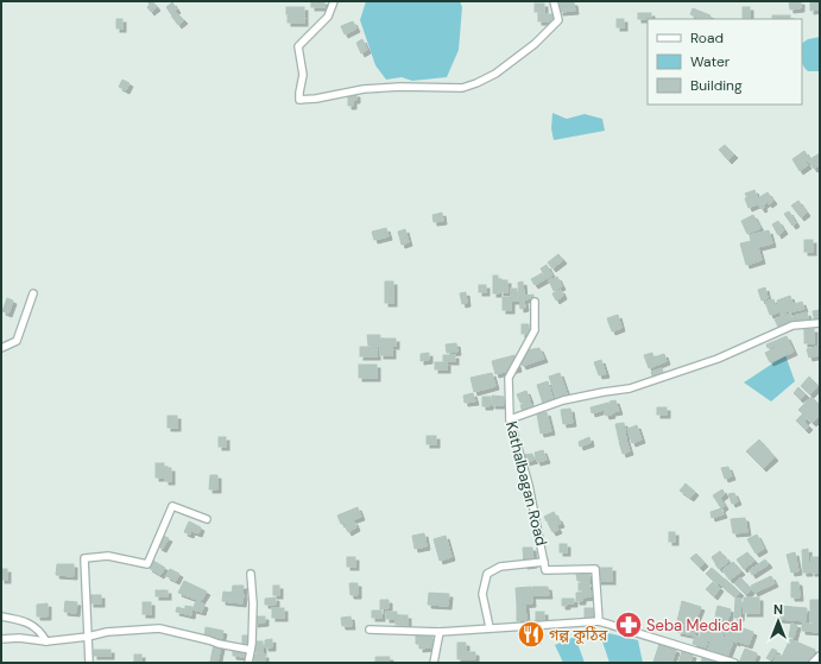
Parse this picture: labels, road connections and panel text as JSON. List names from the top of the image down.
{
  "streets": {
    "street": ["Kathalbagan Road"]
  },
  "places": {
    "pharmacy": ["Seba Medical"],
    "restaurant": ["গল্প কুঠির"]
  },
  "legend": ["Road", "Water", "Building"],
  "north": "top"
}
